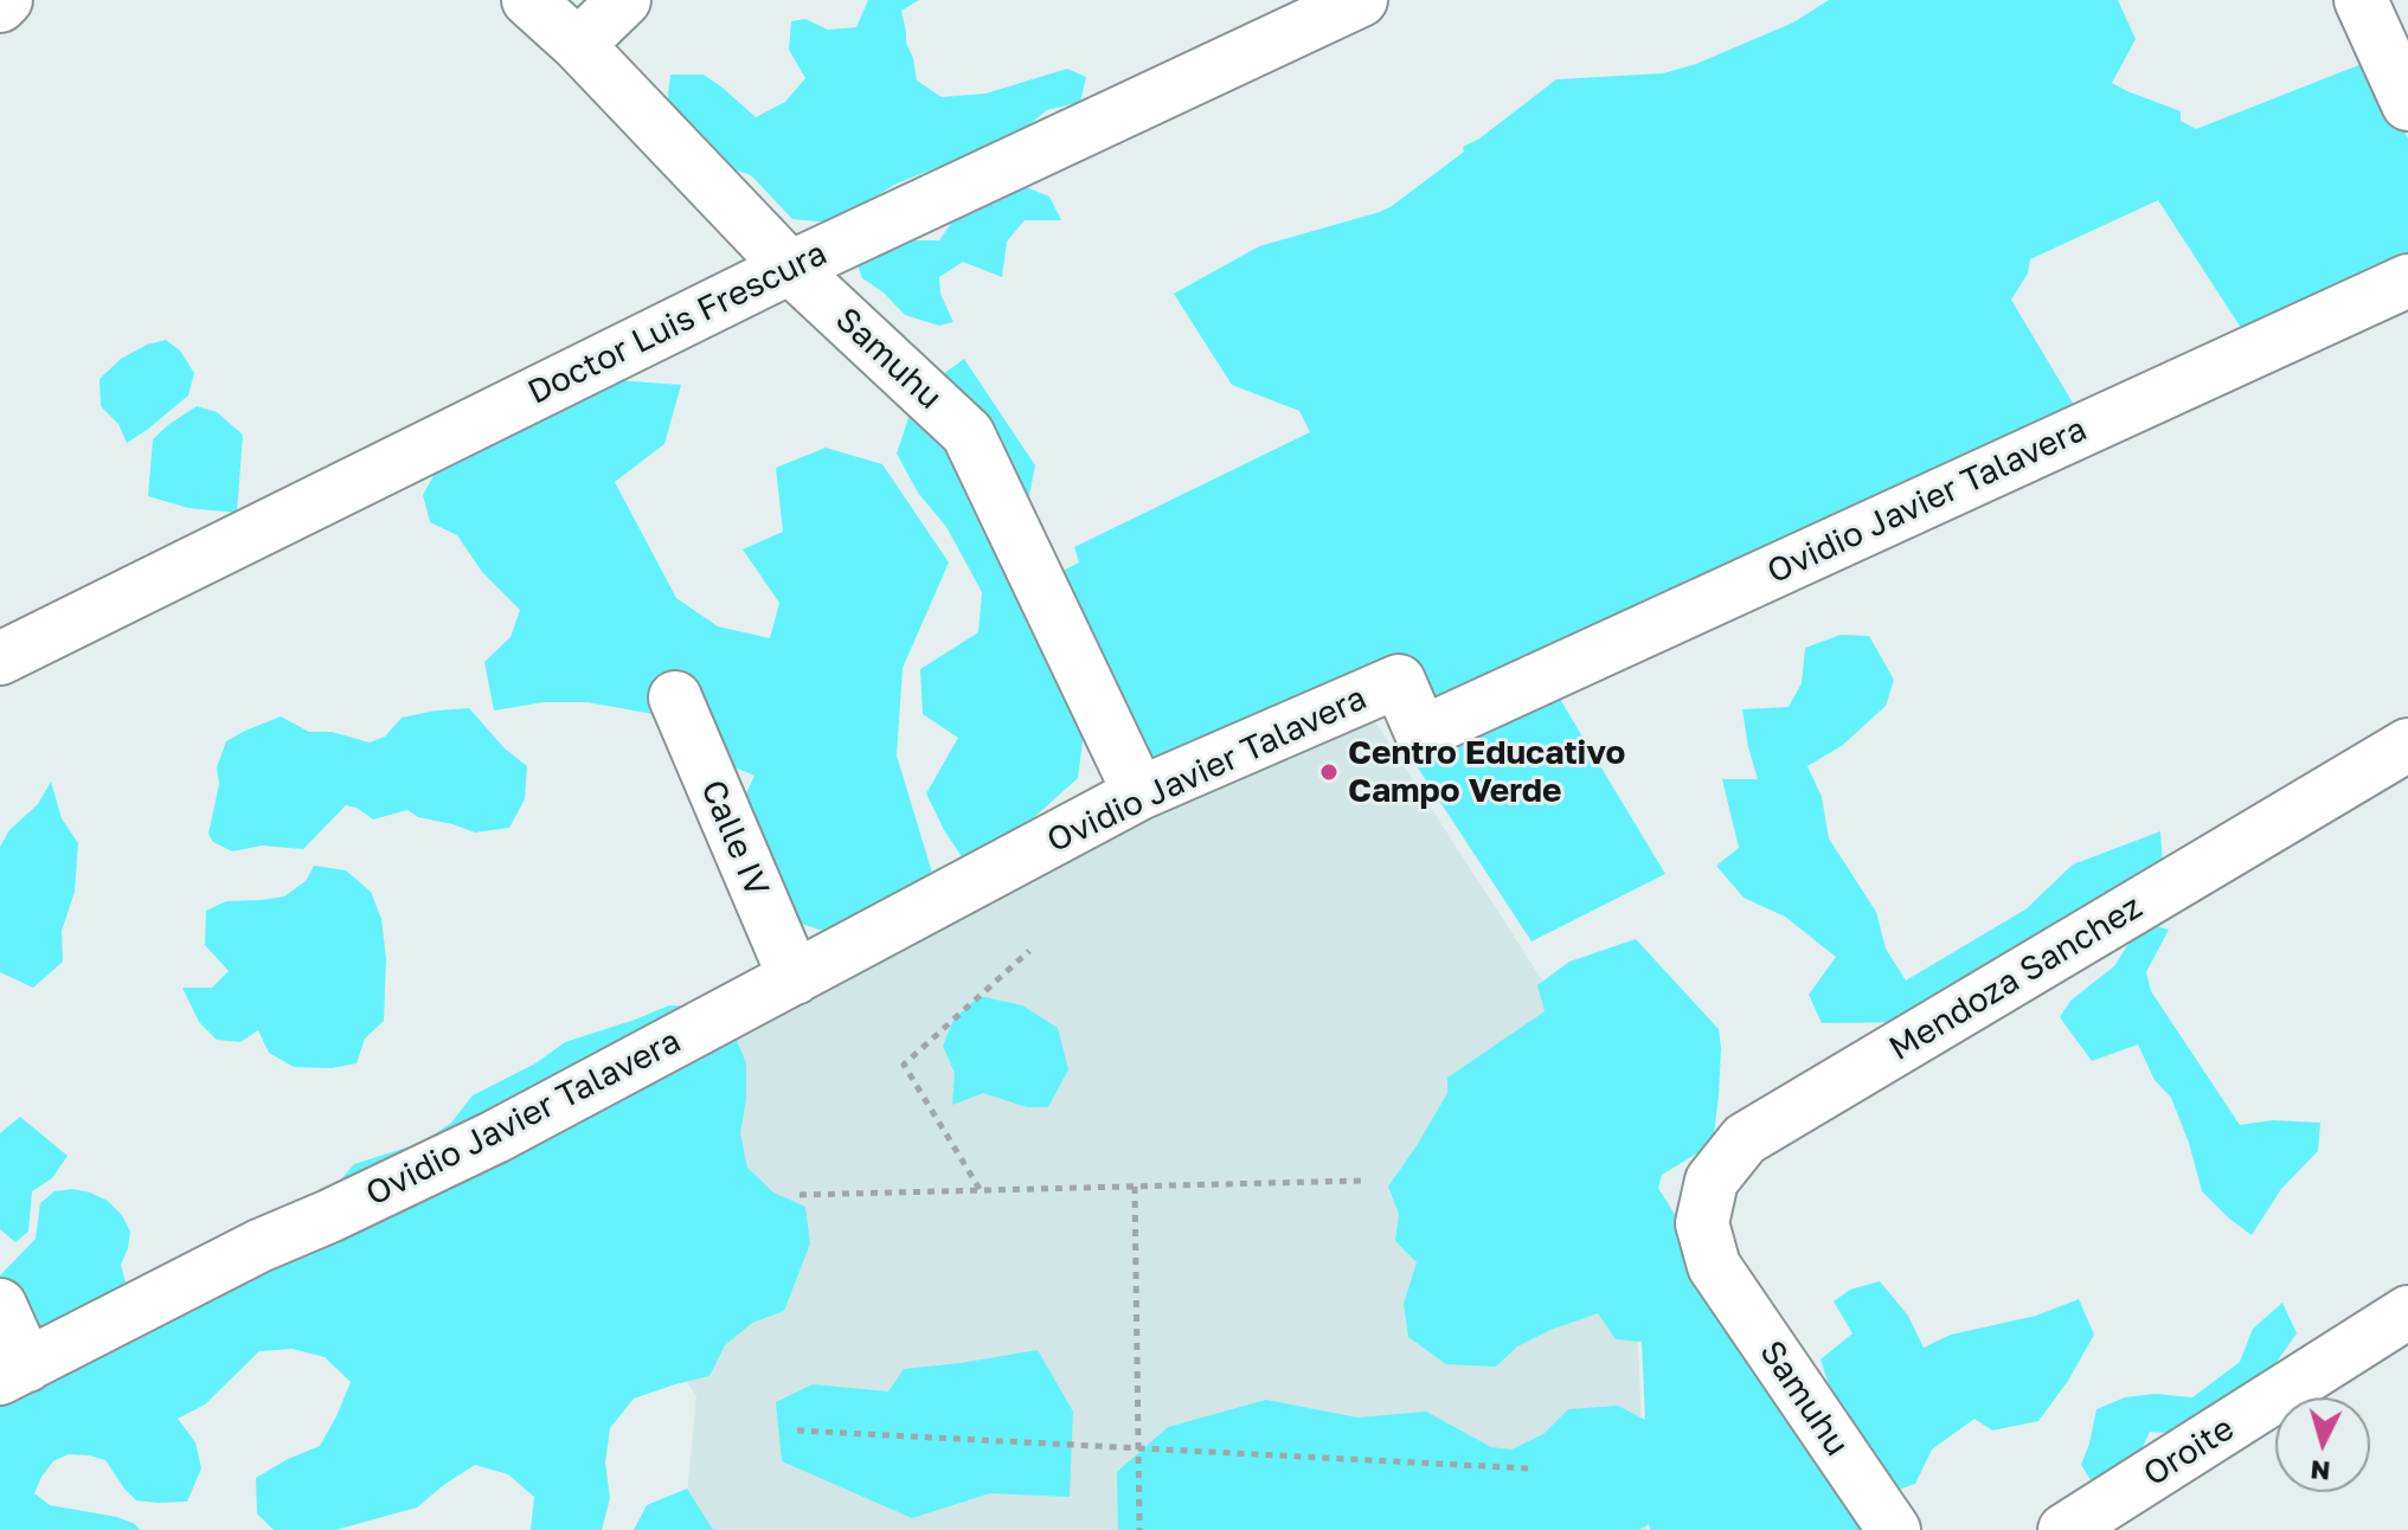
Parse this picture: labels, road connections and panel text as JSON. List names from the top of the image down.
{
  "streets": {
    "street": [
      "Doctor Luis Frescura",
      "Samuhu",
      "Ovidio Javier Talavera",
      "Calle IV",
      "Mendoza Sanchez",
      "Oroite"
    ]
  },
  "crossings": [
    ["Doctor Luis Frescura", "Samuhu"],
    ["Samuhu", "Ovidio Javier Talavera"],
    ["Samuhu", "Mendoza Sanchez"],
    ["Ovidio Javier Talavera", "Calle IV"]
  ],
  "places": ["Centro Educativo Campo Verde"],
  "north": "bottom"
}
